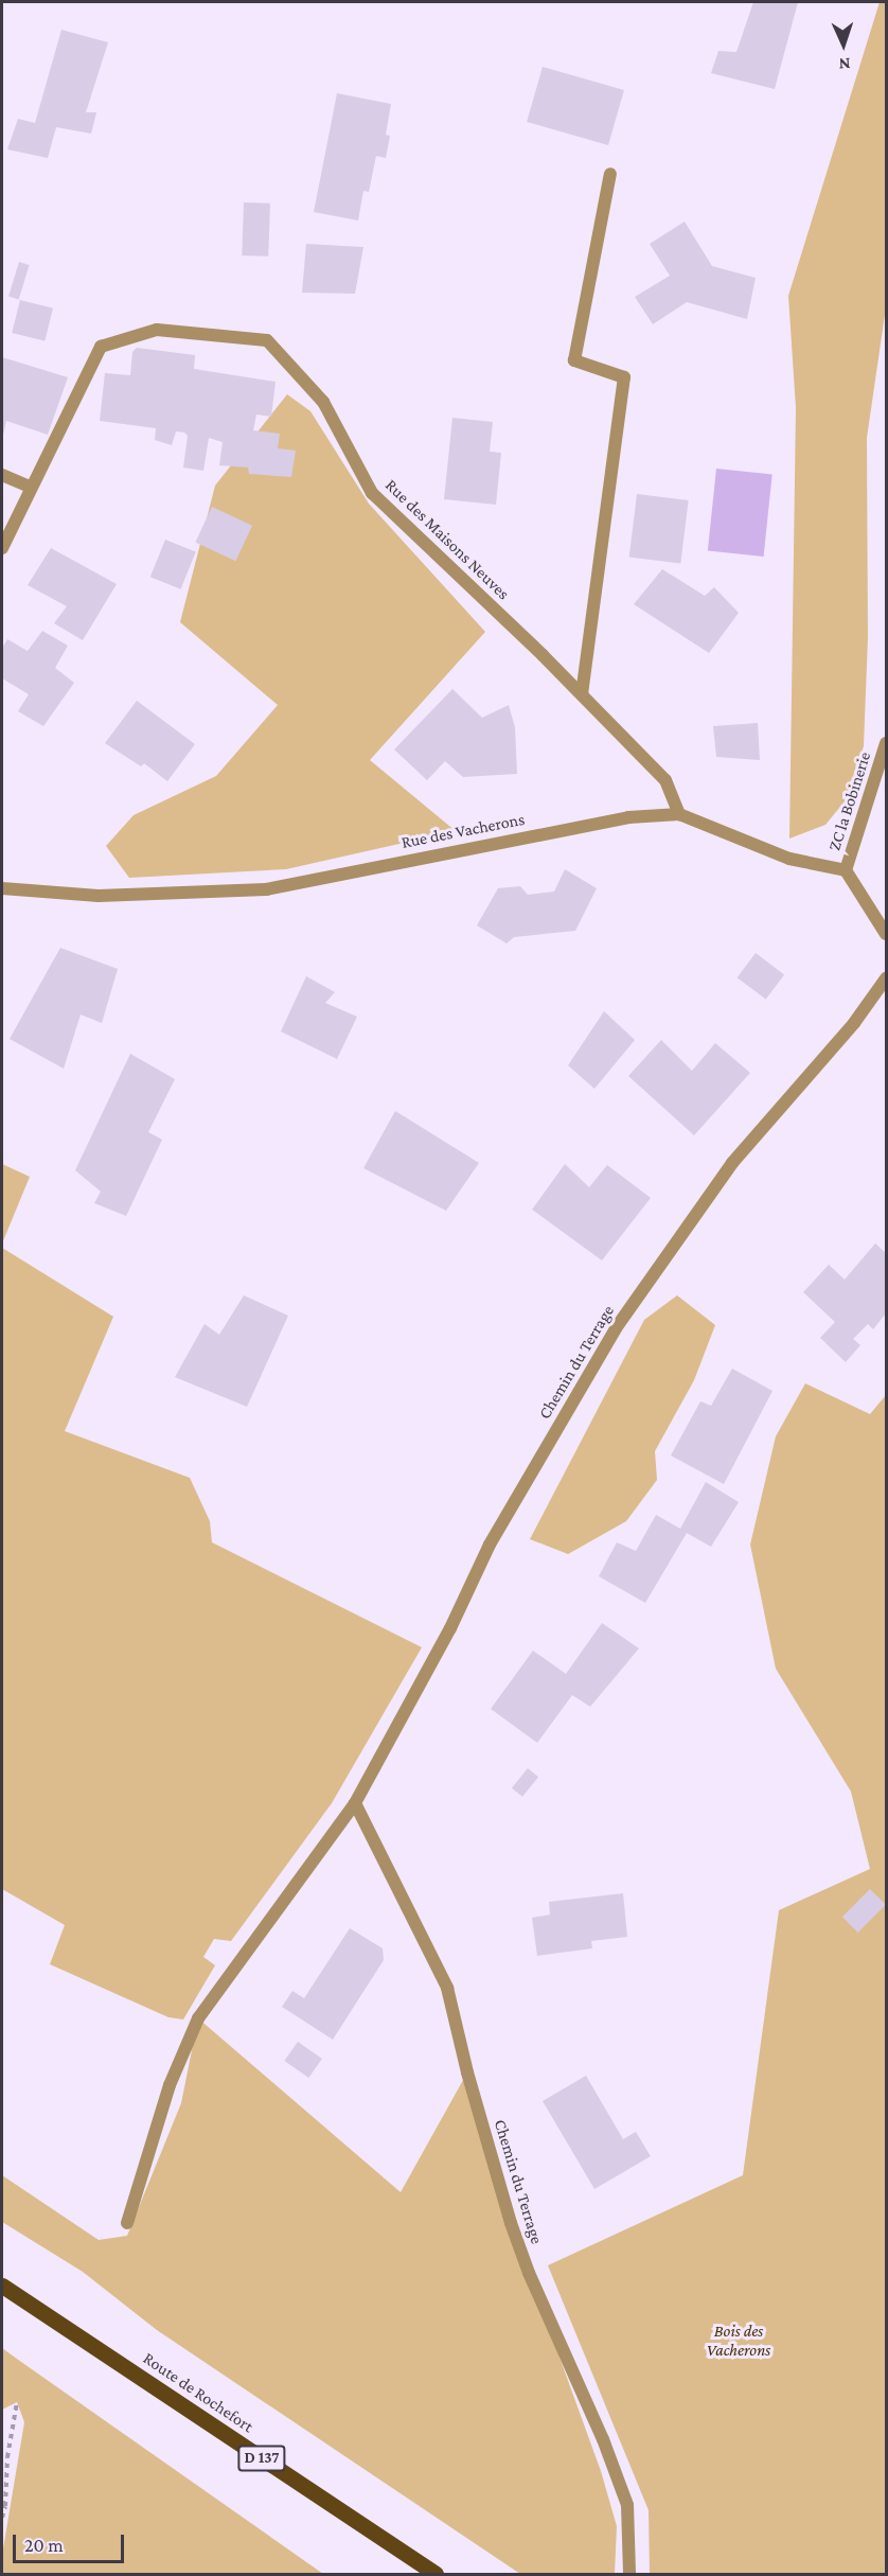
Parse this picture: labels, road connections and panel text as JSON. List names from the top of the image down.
{
  "streets": {
    "main road": ["Route de Rochefort", "D 137"],
    "street": [
      "Rue des Maisons Neuves",
      "ZC la Bobinerie",
      "Rue des Vacherons",
      "Chemin du Terrage"
    ]
  },
  "crossings": [
    ["Rue des Maisons Neuves", "Rue des Vacherons"],
    ["ZC la Bobinerie", "Rue des Vacherons"]
  ],
  "parks": ["Bois des Vacherons"],
  "scale_bar": "20 m",
  "north": "bottom"
}
